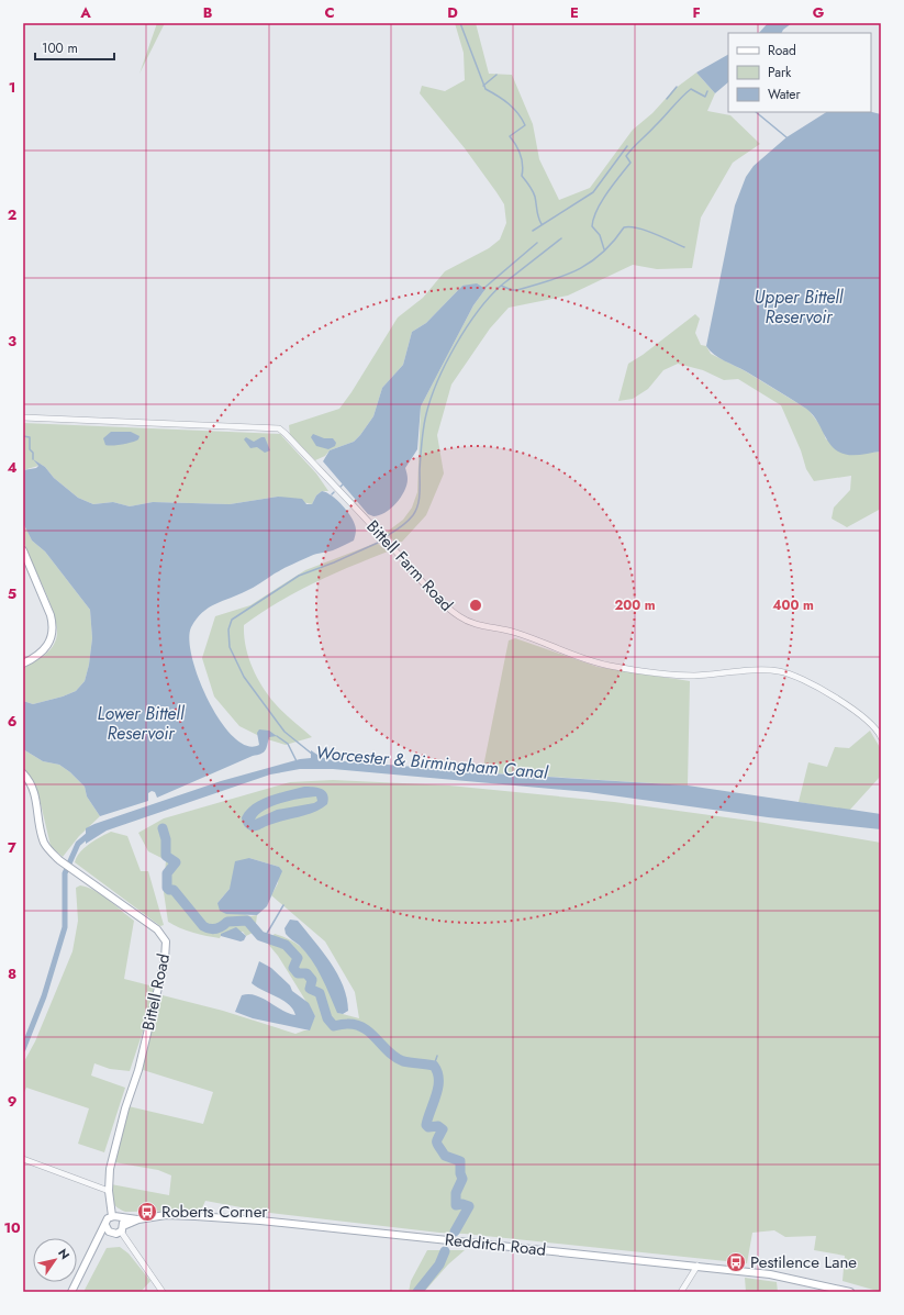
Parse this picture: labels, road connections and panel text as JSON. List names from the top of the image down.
{
  "streets": {
    "main road": ["Bittell Road", "Redditch Road"],
    "street": ["Bittell Farm Road"]
  },
  "crossings": [
    ["Bittell Road", "Redditch Road"]
  ],
  "water": ["Upper Bittell Reservoir", "Lower Bittell Reservoir", "Worcester & Birmingham Canal"],
  "places": {
    "bus stop": ["Roberts Corner", "Pestilence Lane"]
  },
  "legend": ["Road", "Park", "Water"],
  "scale_bar": "100 m",
  "north": "top right",
  "grid": {
    "columns": [
      "A",
      "B",
      "C",
      "D",
      "E",
      "F",
      "G"
    ],
    "rows": [
      "1",
      "2",
      "3",
      "4",
      "5",
      "6",
      "7",
      "8",
      "9",
      "10"
    ]
  },
  "rings": ["200 m", "400 m"]
}
